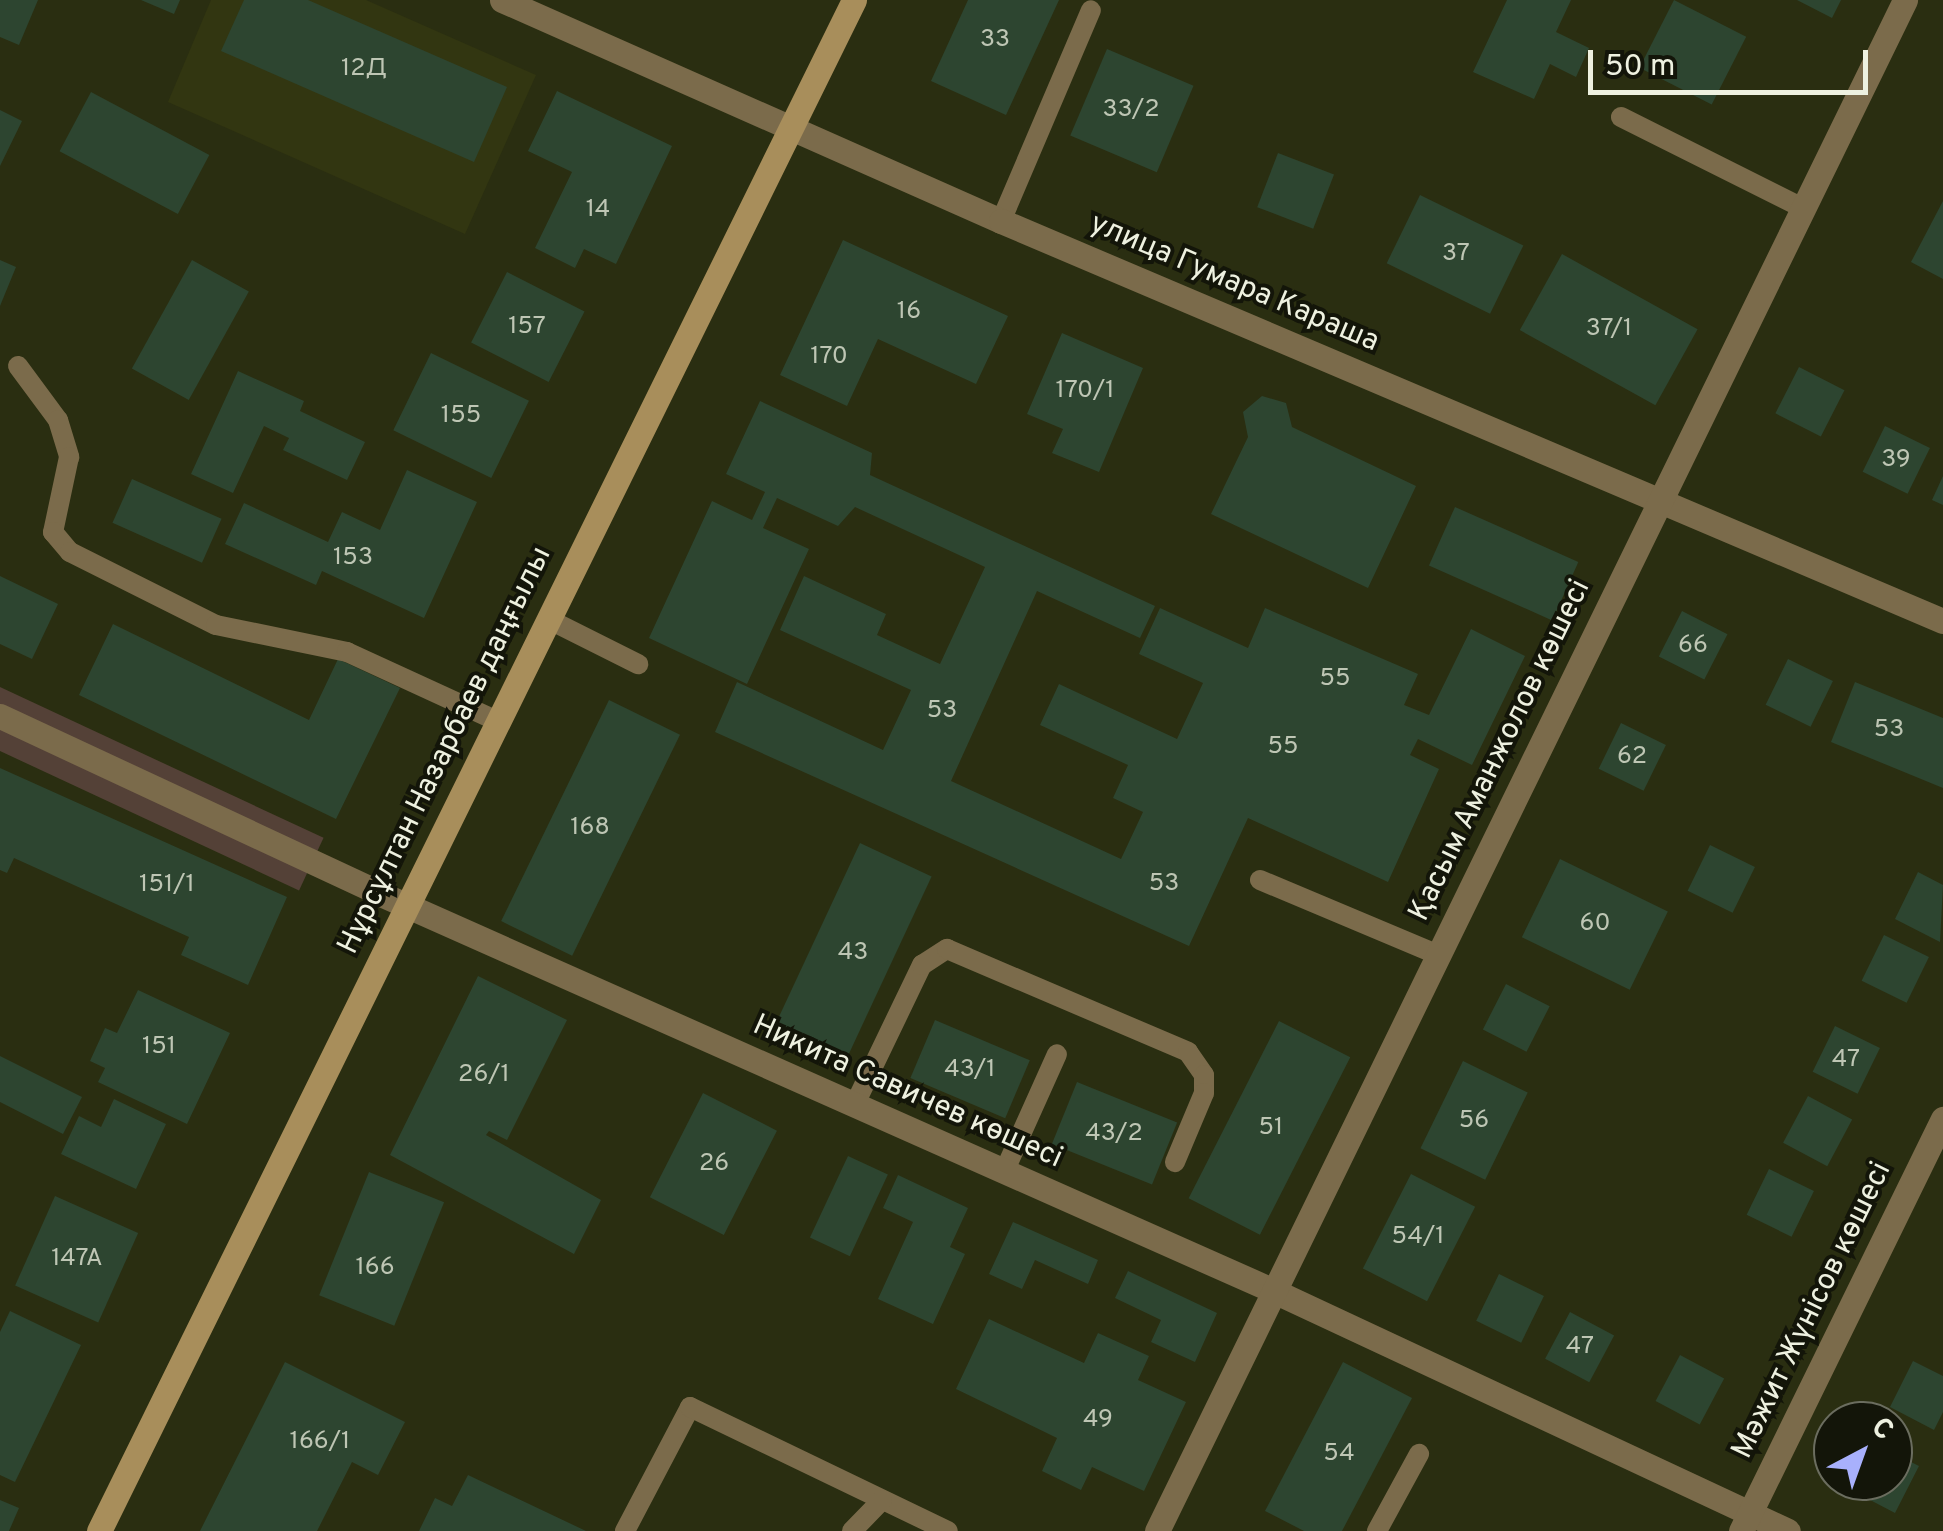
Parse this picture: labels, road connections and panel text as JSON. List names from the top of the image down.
{
  "streets": {
    "main road": ["Нұрсұлтан Назарбаев даңғылы"],
    "street": [
      "улица Гумара Караша",
      "Қасым Аманжолов көшесі",
      "Никита Савичев көшесі",
      "Мәжит Жүнісов көшесі"
    ]
  },
  "crossings": [
    ["улица Гумара Караша", "Нұрсұлтан Назарбаев даңғылы"],
    ["улица Гумара Караша", "Қасым Аманжолов көшесі"],
    ["Нұрсұлтан Назарбаев даңғылы", "Никита Савичев көшесі"],
    ["Қасым Аманжолов көшесі", "Никита Савичев көшесі"],
    ["Никита Савичев көшесі", "Мәжит Жүнісов көшесі"]
  ],
  "house_numbers": [
    "33",
    "12Д",
    "33/2",
    "14",
    "37",
    "16",
    "157",
    "37/1",
    "170",
    "170/1",
    "155",
    "39",
    "153",
    "66",
    "55",
    "53",
    "53",
    "55",
    "62",
    "168",
    "53",
    "151/1",
    "60",
    "43",
    "151",
    "47",
    "43/1",
    "26/1",
    "56",
    "51",
    "43/2",
    "26",
    "54/1",
    "147А",
    "166",
    "47",
    "49",
    "166/1",
    "54"
  ],
  "scale_bar": "50 m",
  "north": "top right"
}
